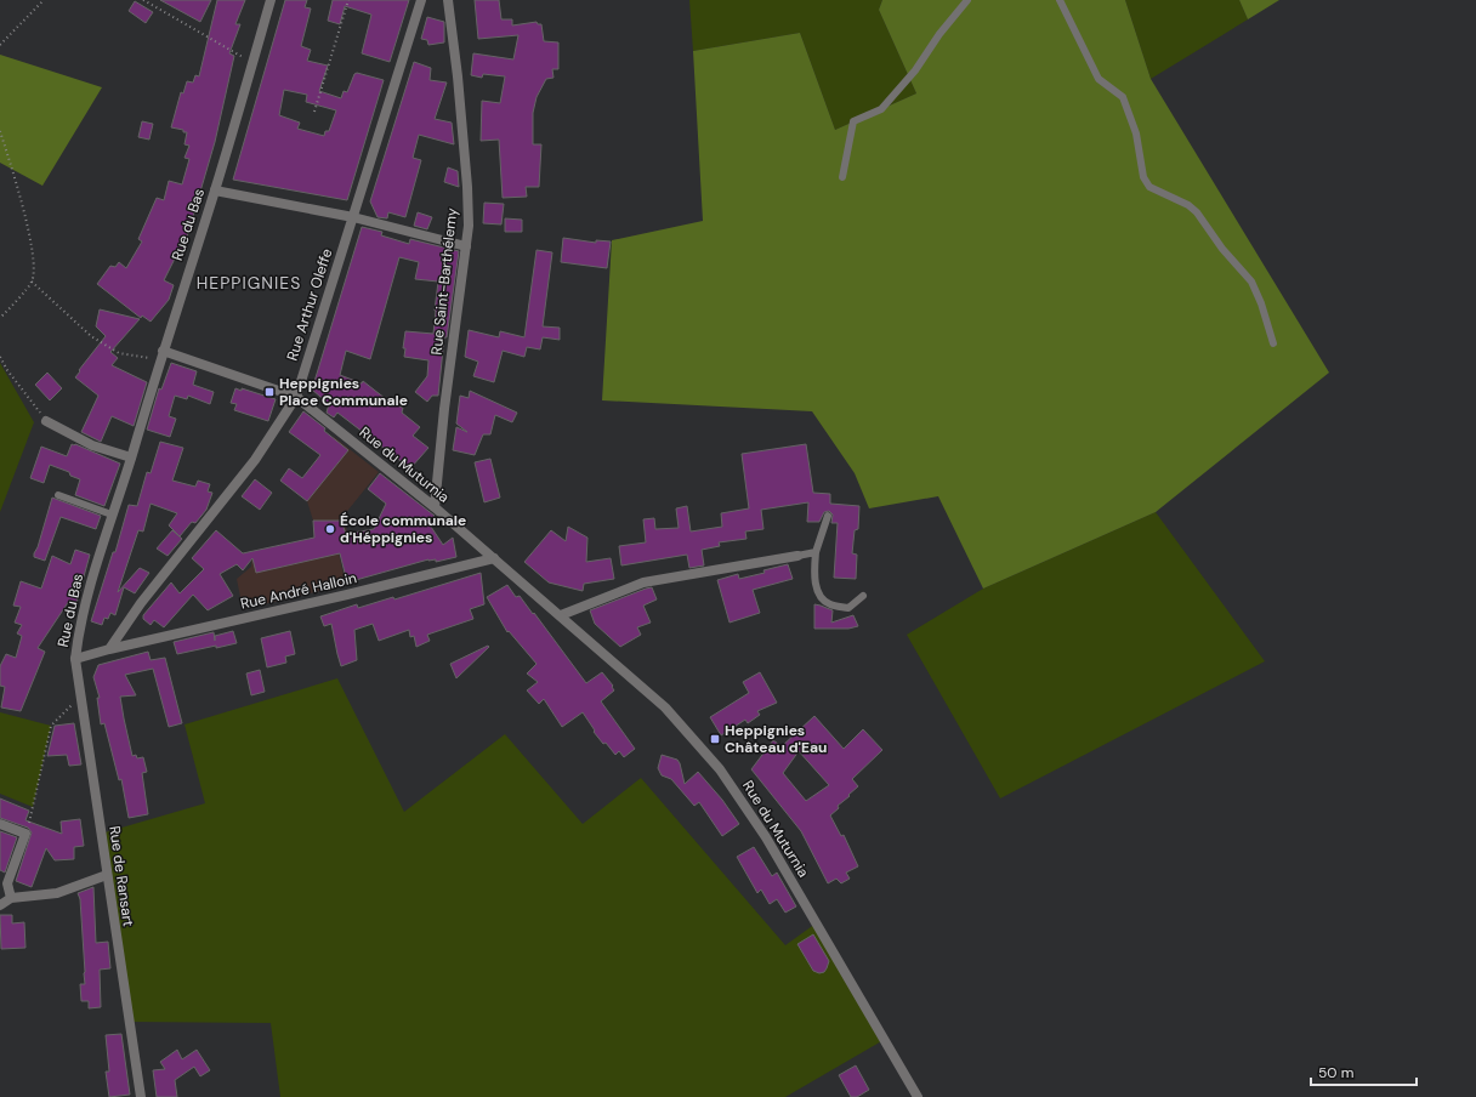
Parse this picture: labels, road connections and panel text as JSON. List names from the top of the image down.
{
  "streets": {
    "street": [
      "Rue du Bas",
      "Rue Saint-Barthélemy",
      "Rue Arthur Oleffe",
      "Rue du Muturnia",
      "Rue André Halloin",
      "Rue de Ransart"
    ]
  },
  "crossings": [
    ["Rue du Bas", "Rue du Muturnia"],
    ["Rue du Bas", "Rue de Ransart"],
    ["Rue Saint-Barthélemy", "Rue du Muturnia"],
    ["Rue Arthur Oleffe", "Rue du Muturnia"],
    ["Rue Arthur Oleffe", "Rue André Halloin"],
    ["Rue du Muturnia", "Rue André Halloin"]
  ],
  "districts": ["HEPPIGNIES"],
  "places": {
    "transit": ["Heppignies Place Communale", "Heppignies Château d'Eau"],
    "other": ["École communale d'Héppignies"]
  },
  "scale_bar": "50 m"
}
